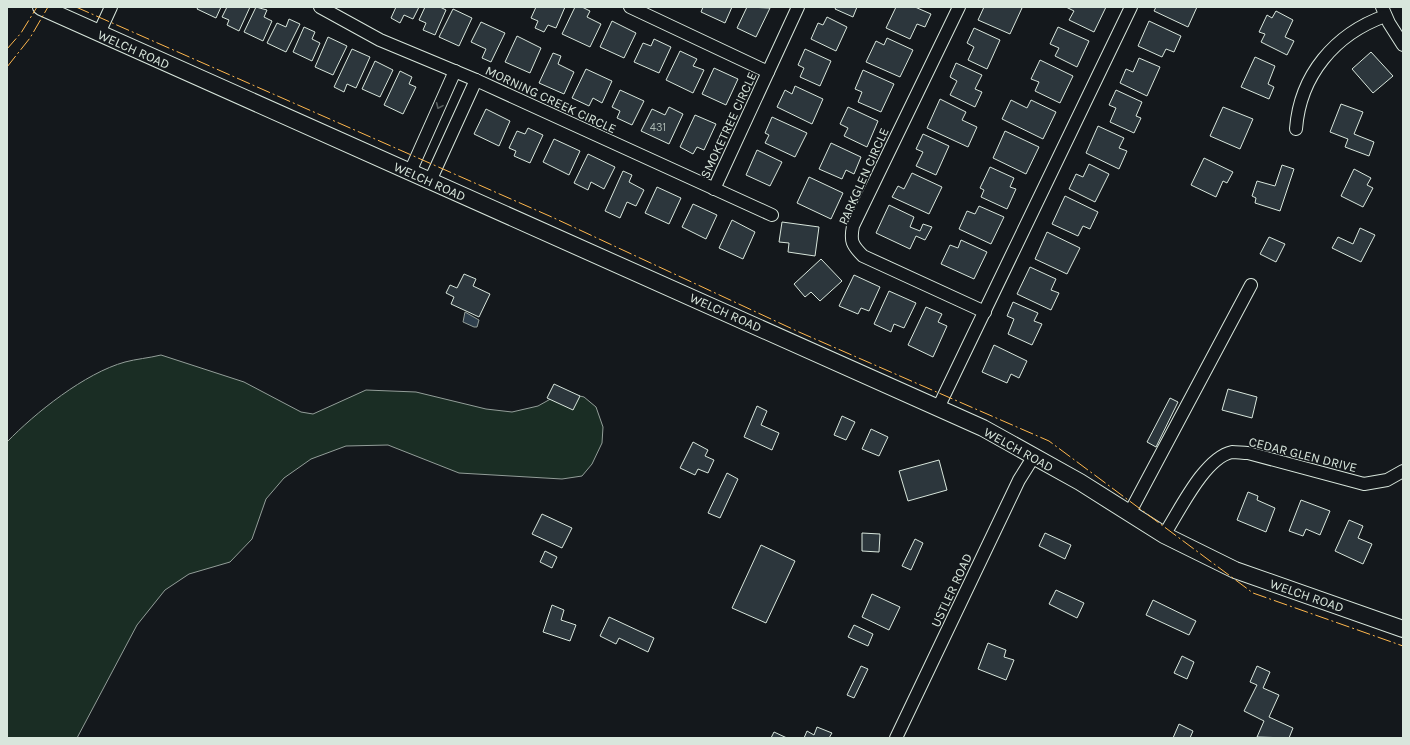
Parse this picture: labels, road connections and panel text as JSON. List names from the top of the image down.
{
  "streets": {
    "main road": ["WELCH ROAD"],
    "street": [
      "MORNING CREEK CIRCLE",
      "SMOKETREE CIRCLE",
      "PARKGLEN CIRCLE",
      "CEDAR GLEN DRIVE",
      "USTLER ROAD"
    ]
  },
  "crossings": [
    ["WELCH ROAD", "CEDAR GLEN DRIVE"],
    ["WELCH ROAD", "USTLER ROAD"],
    ["MORNING CREEK CIRCLE", "SMOKETREE CIRCLE"]
  ],
  "house_numbers": ["431"]
}
